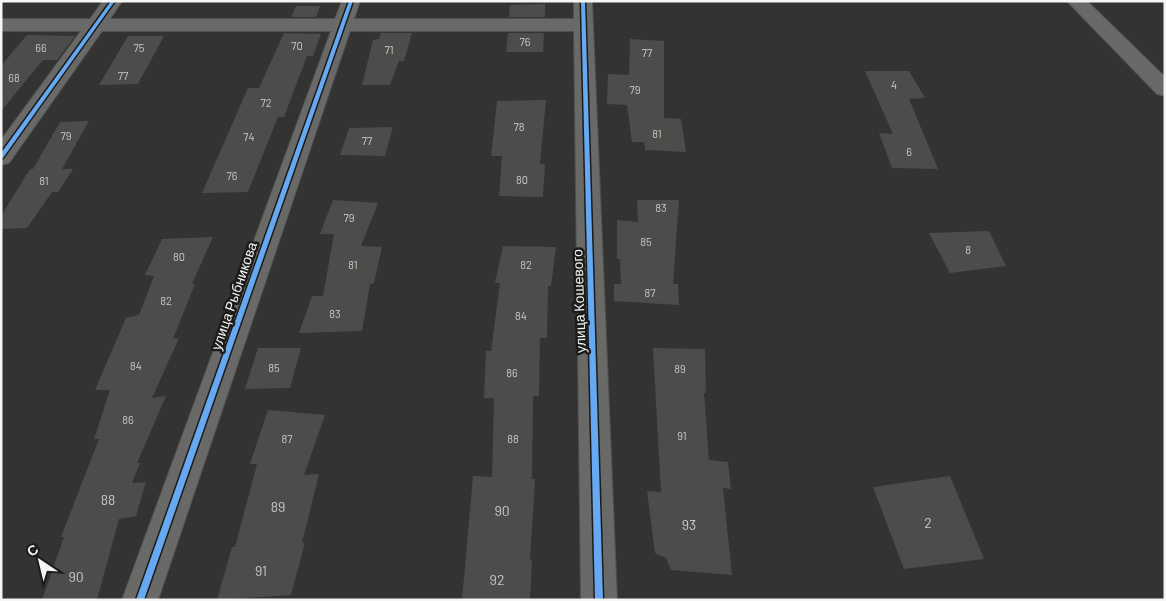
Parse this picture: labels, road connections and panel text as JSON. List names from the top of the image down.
{
  "streets": {
    "street": ["улица Рыбникова", "улица Кошевого"]
  },
  "house_numbers": [
    "76",
    "70",
    "66",
    "75",
    "71",
    "77",
    "77",
    "68",
    "4",
    "79",
    "72",
    "78",
    "81",
    "79",
    "74",
    "77",
    "6",
    "76",
    "80",
    "81",
    "83",
    "79",
    "85",
    "8",
    "80",
    "81",
    "82",
    "87",
    "82",
    "83",
    "84",
    "84",
    "85",
    "89",
    "86",
    "86",
    "91",
    "87",
    "88",
    "88",
    "89",
    "90",
    "2",
    "93",
    "91",
    "90",
    "92"
  ],
  "north": "top left"
}
